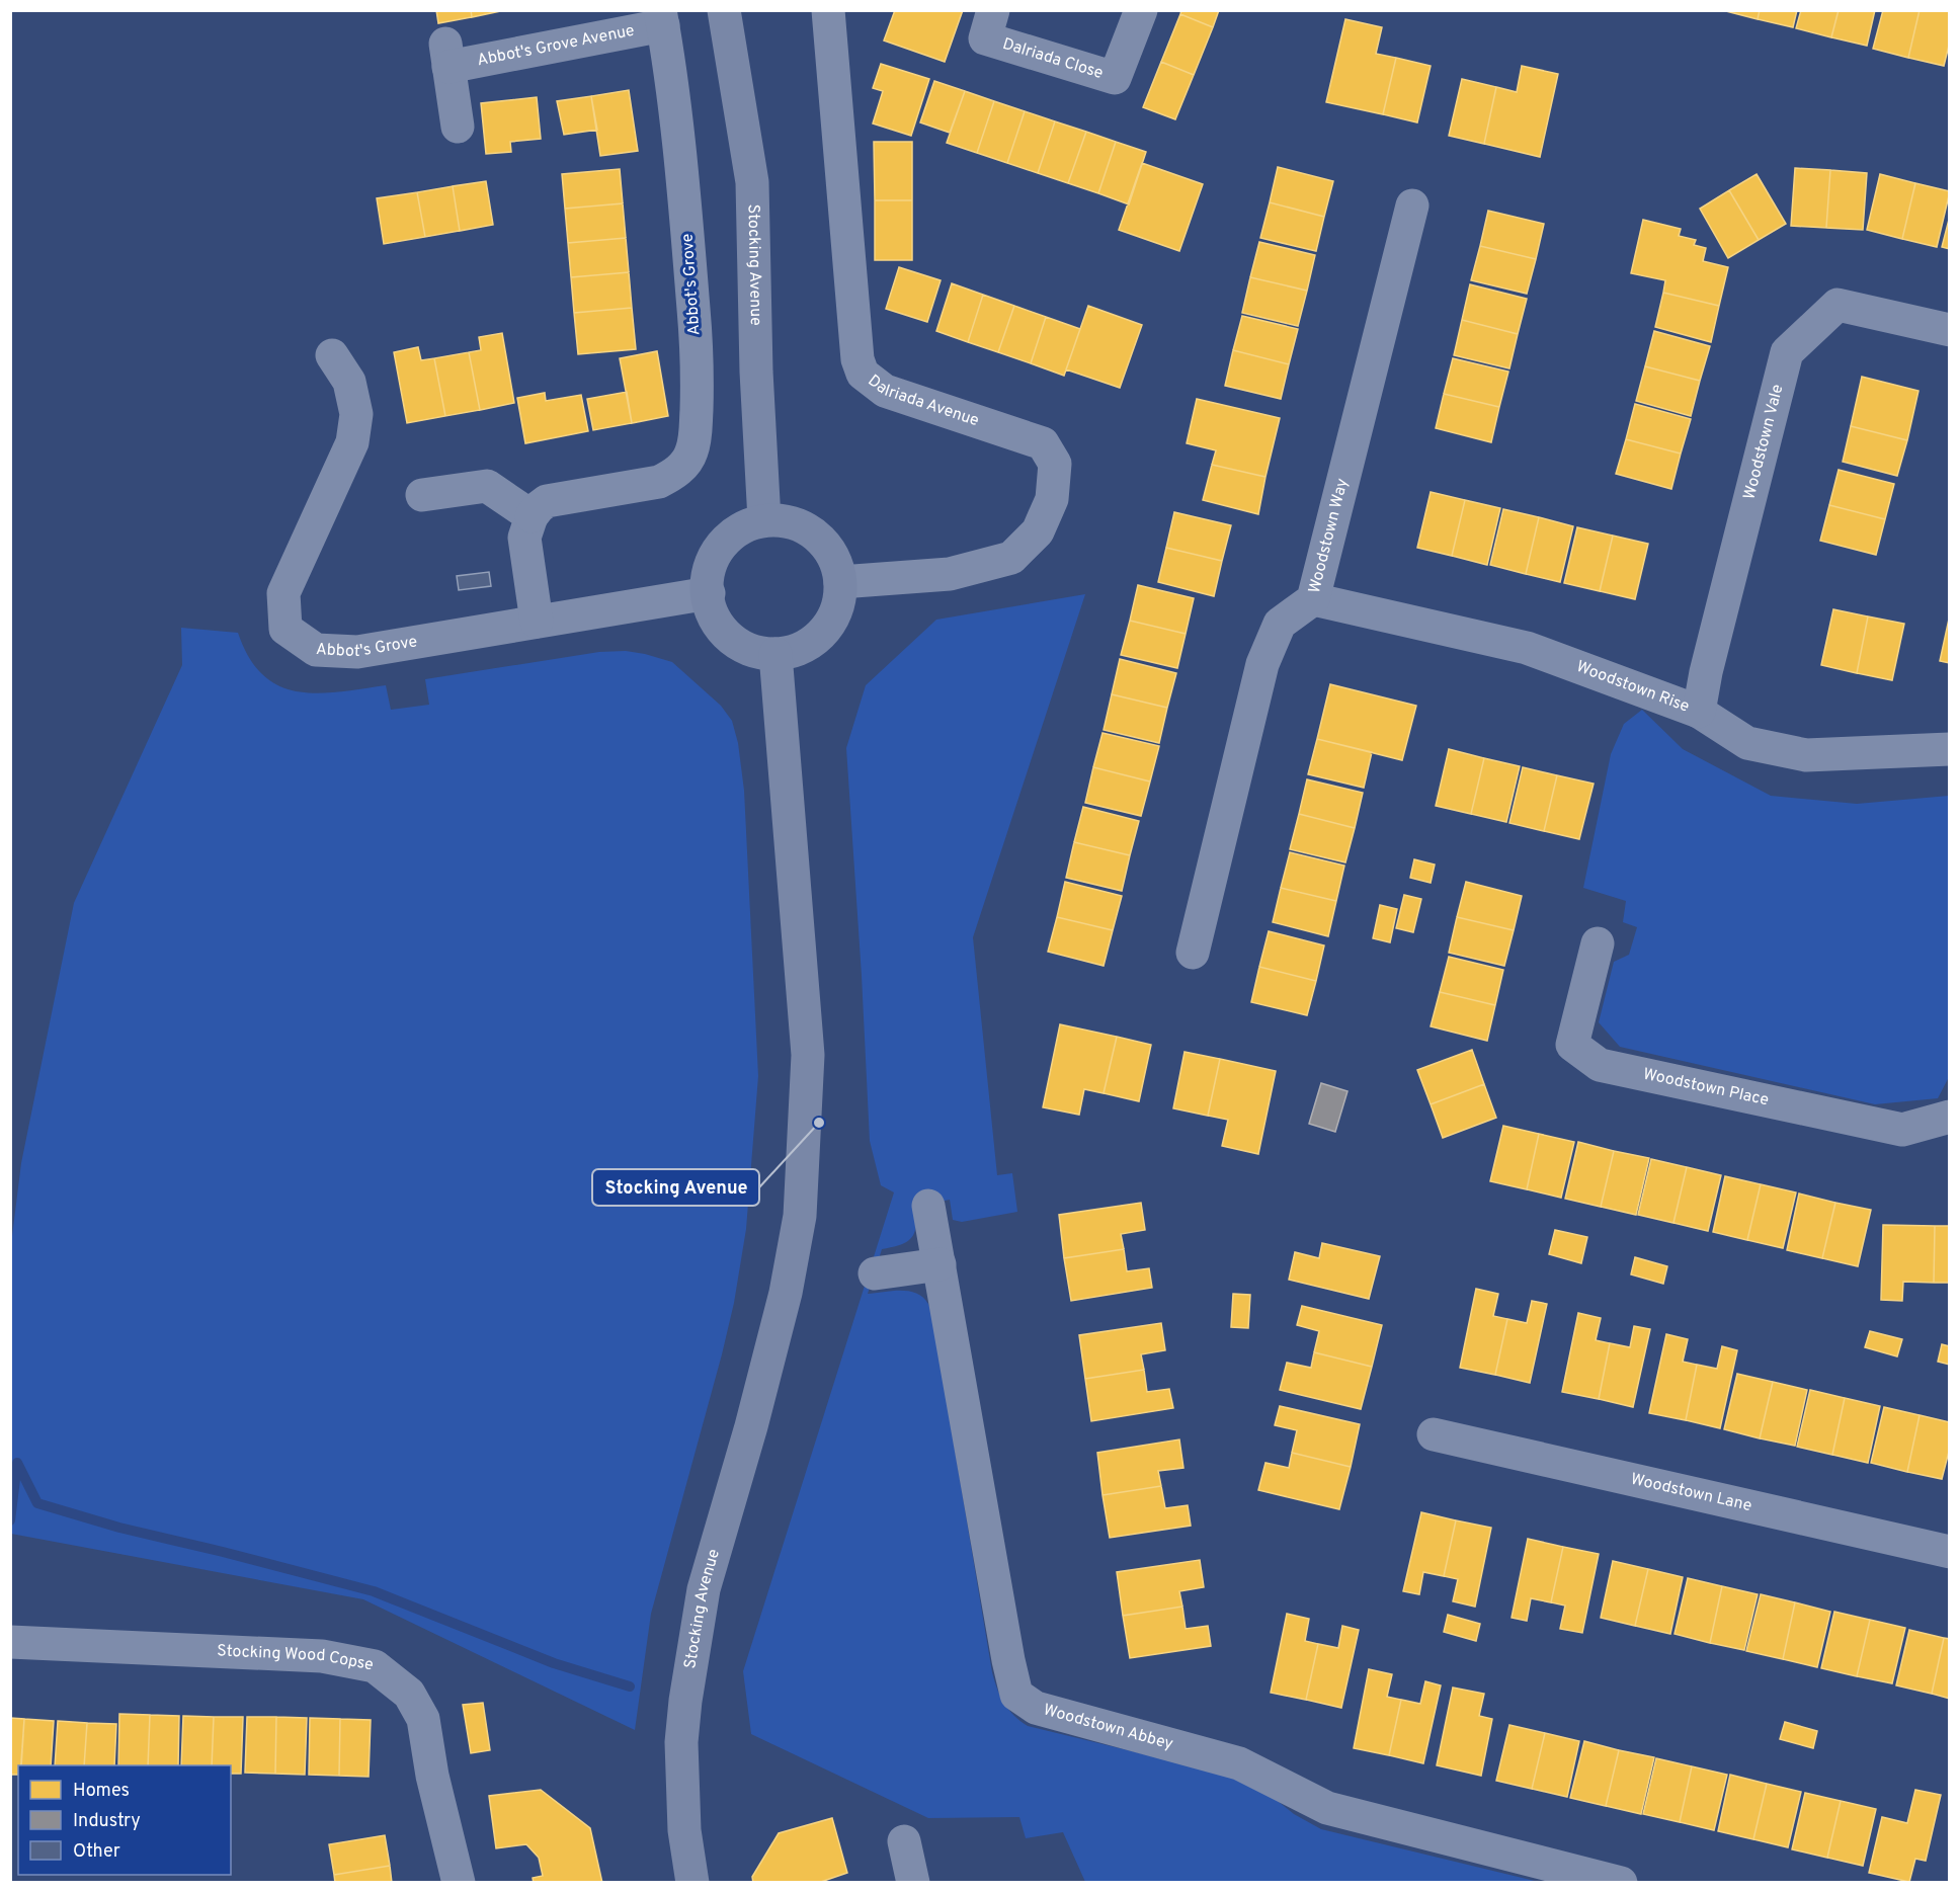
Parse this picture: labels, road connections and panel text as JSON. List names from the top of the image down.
{
  "streets": {
    "street": [
      "Abbot's Grove Avenue",
      "Dalriada Close",
      "Stocking Avenue",
      "Abbot's Grove",
      "Dalriada Avenue",
      "Woodstown Vale",
      "Woodstown Way",
      "Woodstown Rise",
      "Woodstown Place",
      "Woodstown Lane",
      "Stocking Wood Copse",
      "Woodstown Abbey"
    ]
  },
  "crossings": [
    ["Abbot's Grove Avenue", "Abbot's Grove"],
    ["Stocking Avenue", "Abbot's Grove"],
    ["Stocking Avenue", "Dalriada Avenue"],
    ["Abbot's Grove", "Dalriada Avenue"],
    ["Woodstown Vale", "Woodstown Rise"],
    ["Woodstown Way", "Woodstown Rise"]
  ],
  "places": ["Stocking Avenue"],
  "legend": ["Homes", "Industry", "Other"]
}
